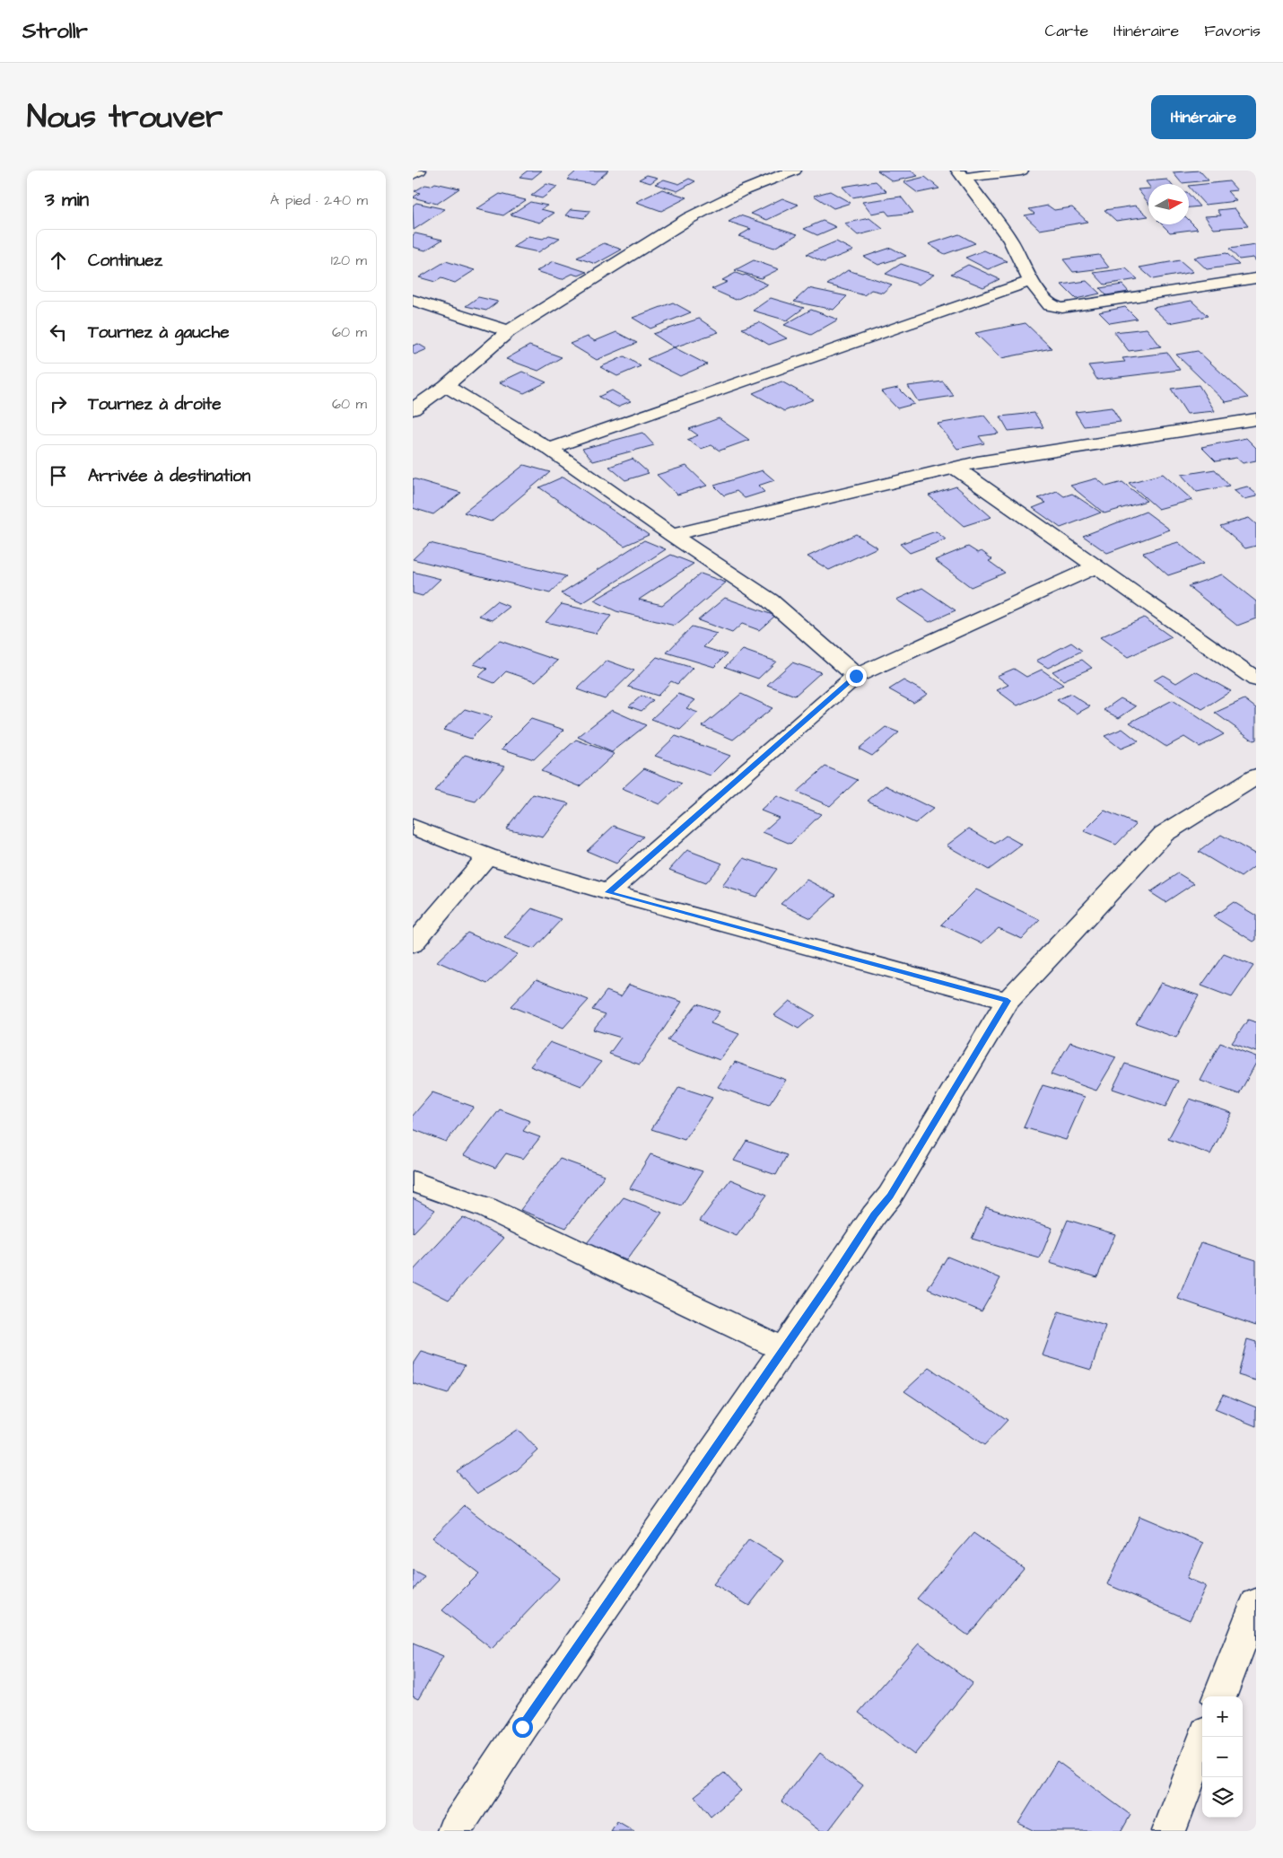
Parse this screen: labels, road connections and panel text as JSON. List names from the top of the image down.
{
  "north": "right",
  "page": {
    "header": "Strollr",
    "nav": ["Carte", "Itinéraire", "Favoris"],
    "title": "Nous trouver",
    "buttons": "Itinéraire",
    "heading": ["3 min", "À pied · 240 m"],
    "list": [
      ["Continuez", "120 m"],
      ["Tournez à gauche", "60 m"],
      ["Tournez à droite", "60 m"],
      "Arrivée à destination"
    ],
    "map_buttons": ["+", "−"]
  }
}
